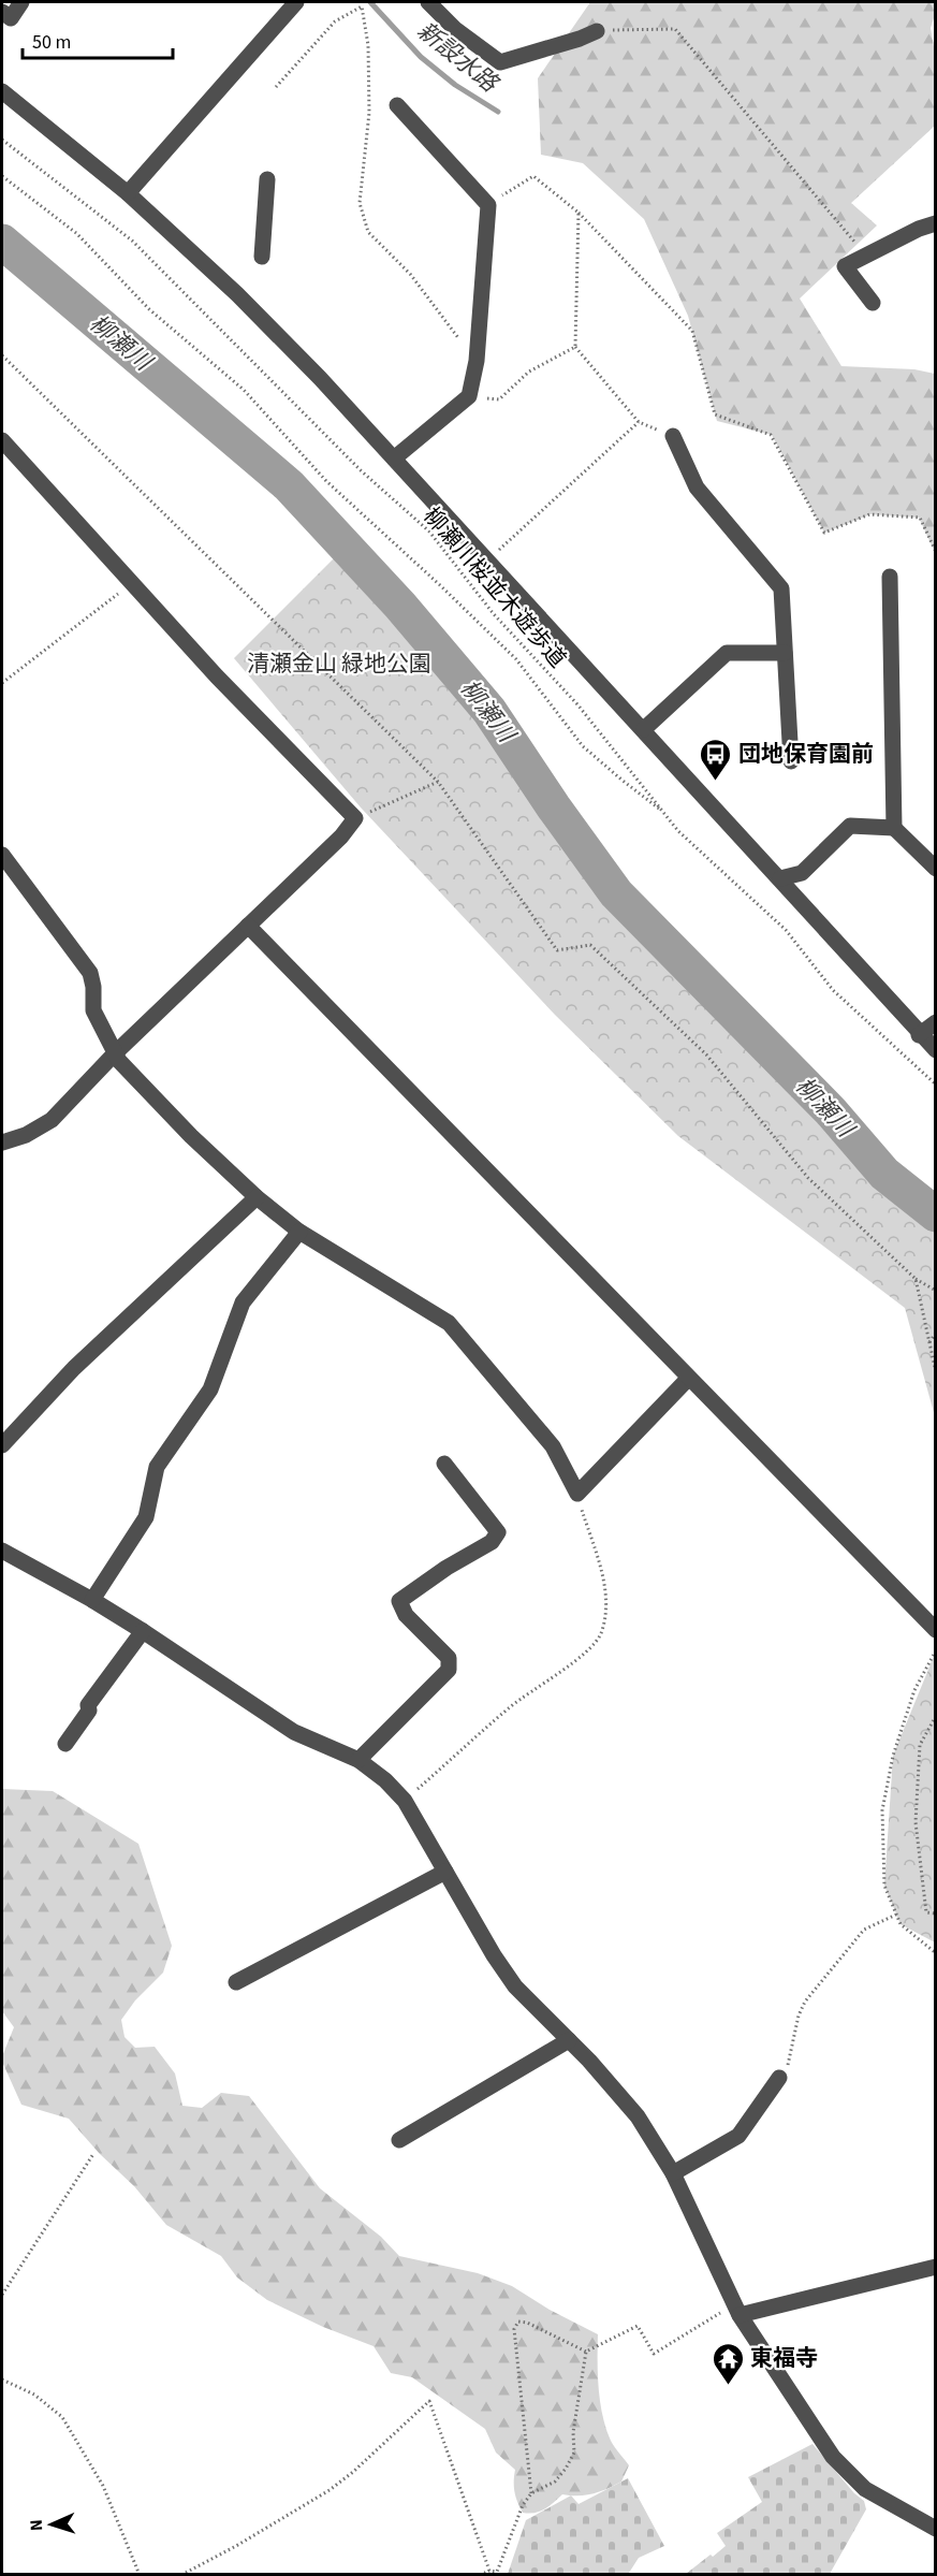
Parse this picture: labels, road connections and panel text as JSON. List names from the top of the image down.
{
  "streets": {
    "path": ["柳瀬川桜並木遊歩道"]
  },
  "water": ["新設水路", "柳瀬川"],
  "parks": ["清瀬金山 緑地公園"],
  "places": {
    "bus stop": ["団地保育園前"],
    "temple": ["東福寺"]
  },
  "scale_bar": "50 m",
  "north": "left"
}
